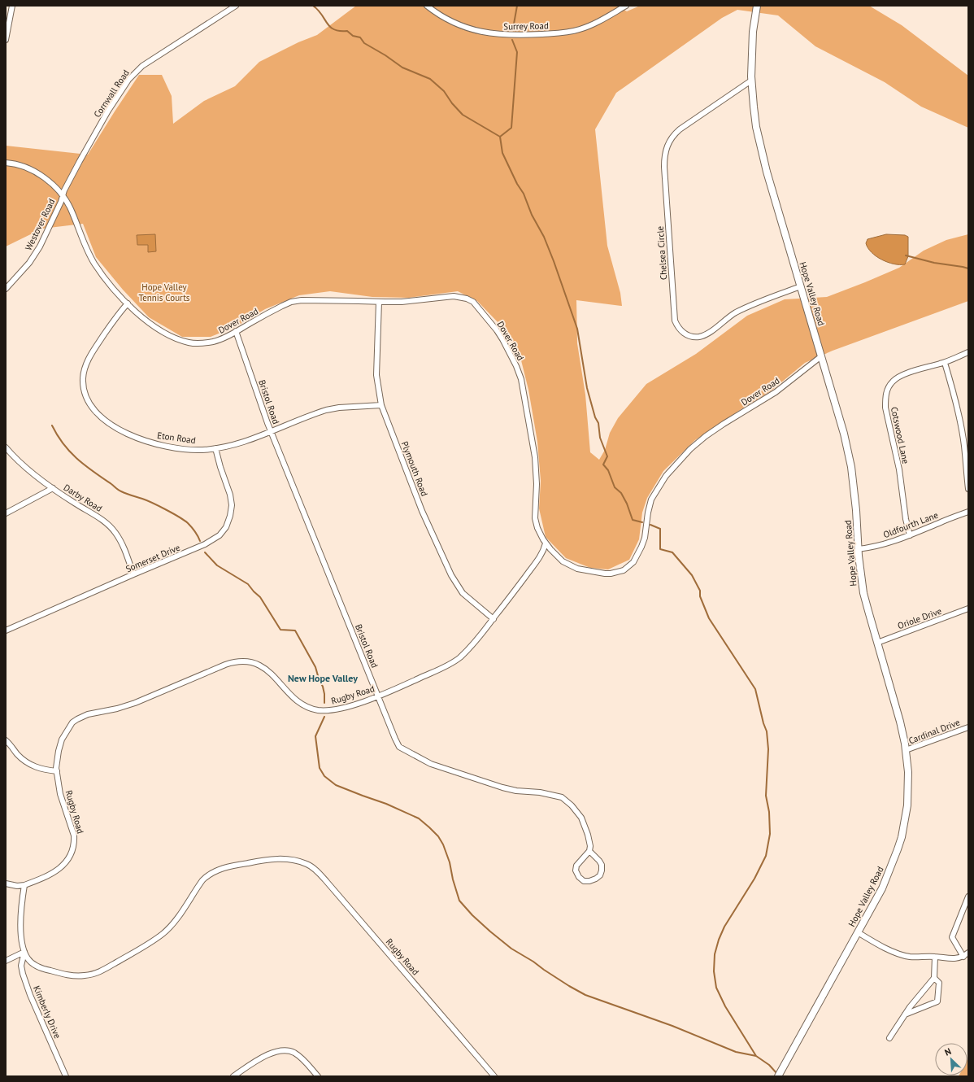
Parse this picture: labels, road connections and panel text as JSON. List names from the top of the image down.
{
  "streets": {
    "main road": ["Hope Valley Road"],
    "street": [
      "Surrey Road",
      "Cornwall Road",
      "Westover Road",
      "Chelsea Circle",
      "Dover Road",
      "Bristol Road",
      "Cotswood Lane",
      "Eton Road",
      "Plymouth Road",
      "Darby Road",
      "Oldfourth Lane",
      "Somerset Drive",
      "Oriole Drive",
      "Rugby Road",
      "Cardinal Drive",
      "Kimberly Drive"
    ]
  },
  "crossings": [
    ["Cornwall Road", "Westover Road"],
    ["Cornwall Road", "Dover Road"],
    ["Westover Road", "Dover Road"],
    ["Chelsea Circle", "Hope Valley Road"],
    ["Hope Valley Road", "Dover Road"],
    ["Hope Valley Road", "Oldfourth Lane"],
    ["Hope Valley Road", "Oriole Drive"],
    ["Hope Valley Road", "Cardinal Drive"],
    ["Dover Road", "Bristol Road"],
    ["Dover Road", "Eton Road"],
    ["Dover Road", "Plymouth Road"],
    ["Dover Road", "Rugby Road"],
    ["Bristol Road", "Eton Road"],
    ["Bristol Road", "Rugby Road"],
    ["Cotswood Lane", "Oldfourth Lane"],
    ["Eton Road", "Plymouth Road"],
    ["Eton Road", "Somerset Drive"],
    ["Plymouth Road", "Rugby Road"],
    ["Darby Road", "Somerset Drive"],
    ["Rugby Road", "Kimberly Drive"]
  ],
  "districts": ["New Hope Valley"],
  "parks": ["Hope Valley Tennis Courts"],
  "north": "top left"
}
